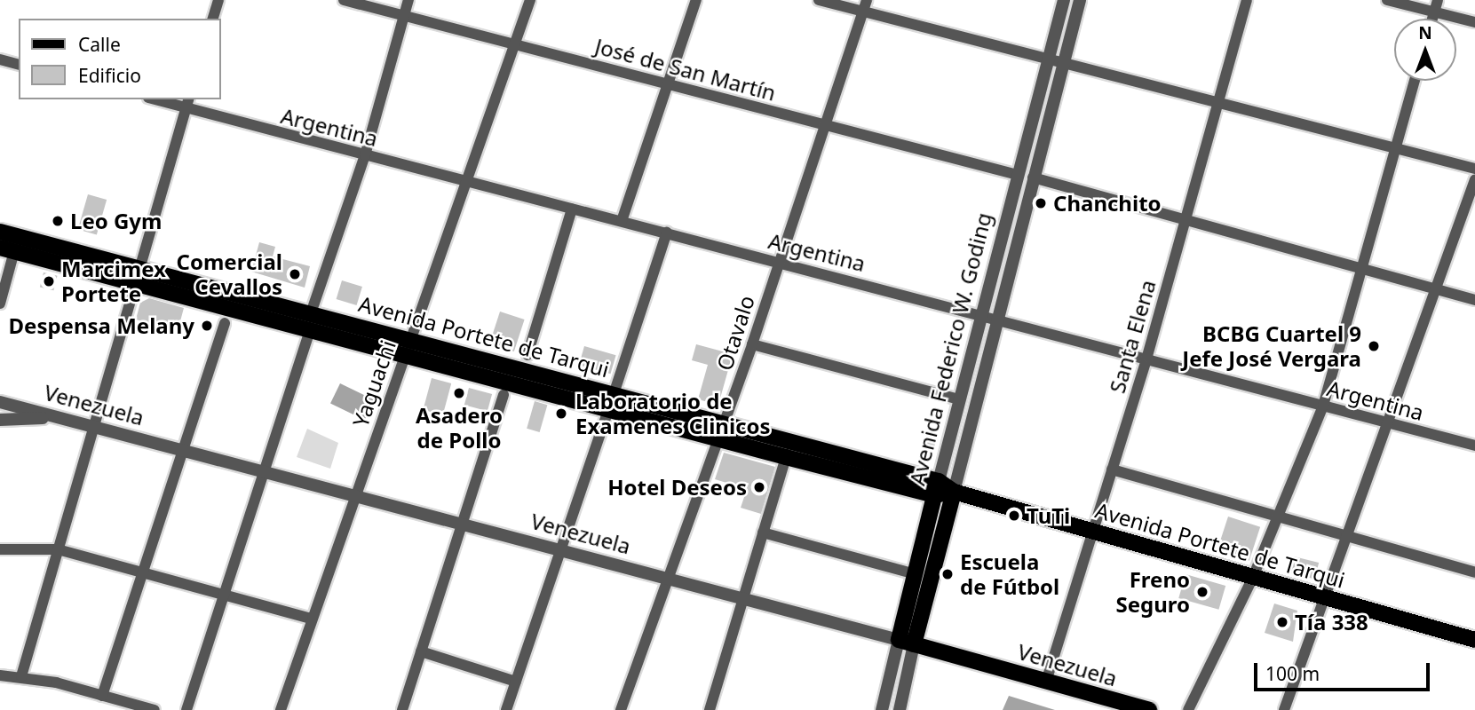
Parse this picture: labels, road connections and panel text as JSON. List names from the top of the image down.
{
  "streets": {
    "main road": ["Avenida Portete de Tarqui", "Avenida Federico W. Goding", "Venezuela"],
    "street": [
      "José de San Martín",
      "Argentina",
      "Otavalo",
      "Santa Elena",
      "Yaguachi"
    ]
  },
  "crossings": [
    ["José de San Martín", "Otavalo"],
    ["José de San Martín", "Avenida Federico W. Goding"],
    ["José de San Martín", "Yaguachi"],
    ["Argentina", "Otavalo"],
    ["Argentina", "Santa Elena"],
    ["Argentina", "Avenida Federico W. Goding"],
    ["Argentina", "Yaguachi"],
    ["Otavalo", "Avenida Portete de Tarqui"],
    ["Otavalo", "Venezuela"],
    ["Avenida Portete de Tarqui", "Santa Elena"],
    ["Avenida Portete de Tarqui", "Avenida Federico W. Goding"],
    ["Avenida Portete de Tarqui", "Yaguachi"],
    ["Santa Elena", "Venezuela"],
    ["Avenida Federico W. Goding", "Venezuela"],
    ["Yaguachi", "Venezuela"]
  ],
  "places": [
    "Chanchito",
    "Leo Gym",
    "Comercial Cevallos",
    "Marcimex Portete",
    "Despensa Melany",
    "BCBG Cuartel 9 Jefe José Vergara",
    "Asadero de Pollo",
    "Laboratorio de Examenes Clinicos",
    "Hotel Deseos",
    "TuTi",
    "Escuela de Fútbol",
    "Freno Seguro",
    "Tía 338"
  ],
  "legend": ["Calle", "Edificio"],
  "scale_bar": "100 m",
  "north": "top"
}
